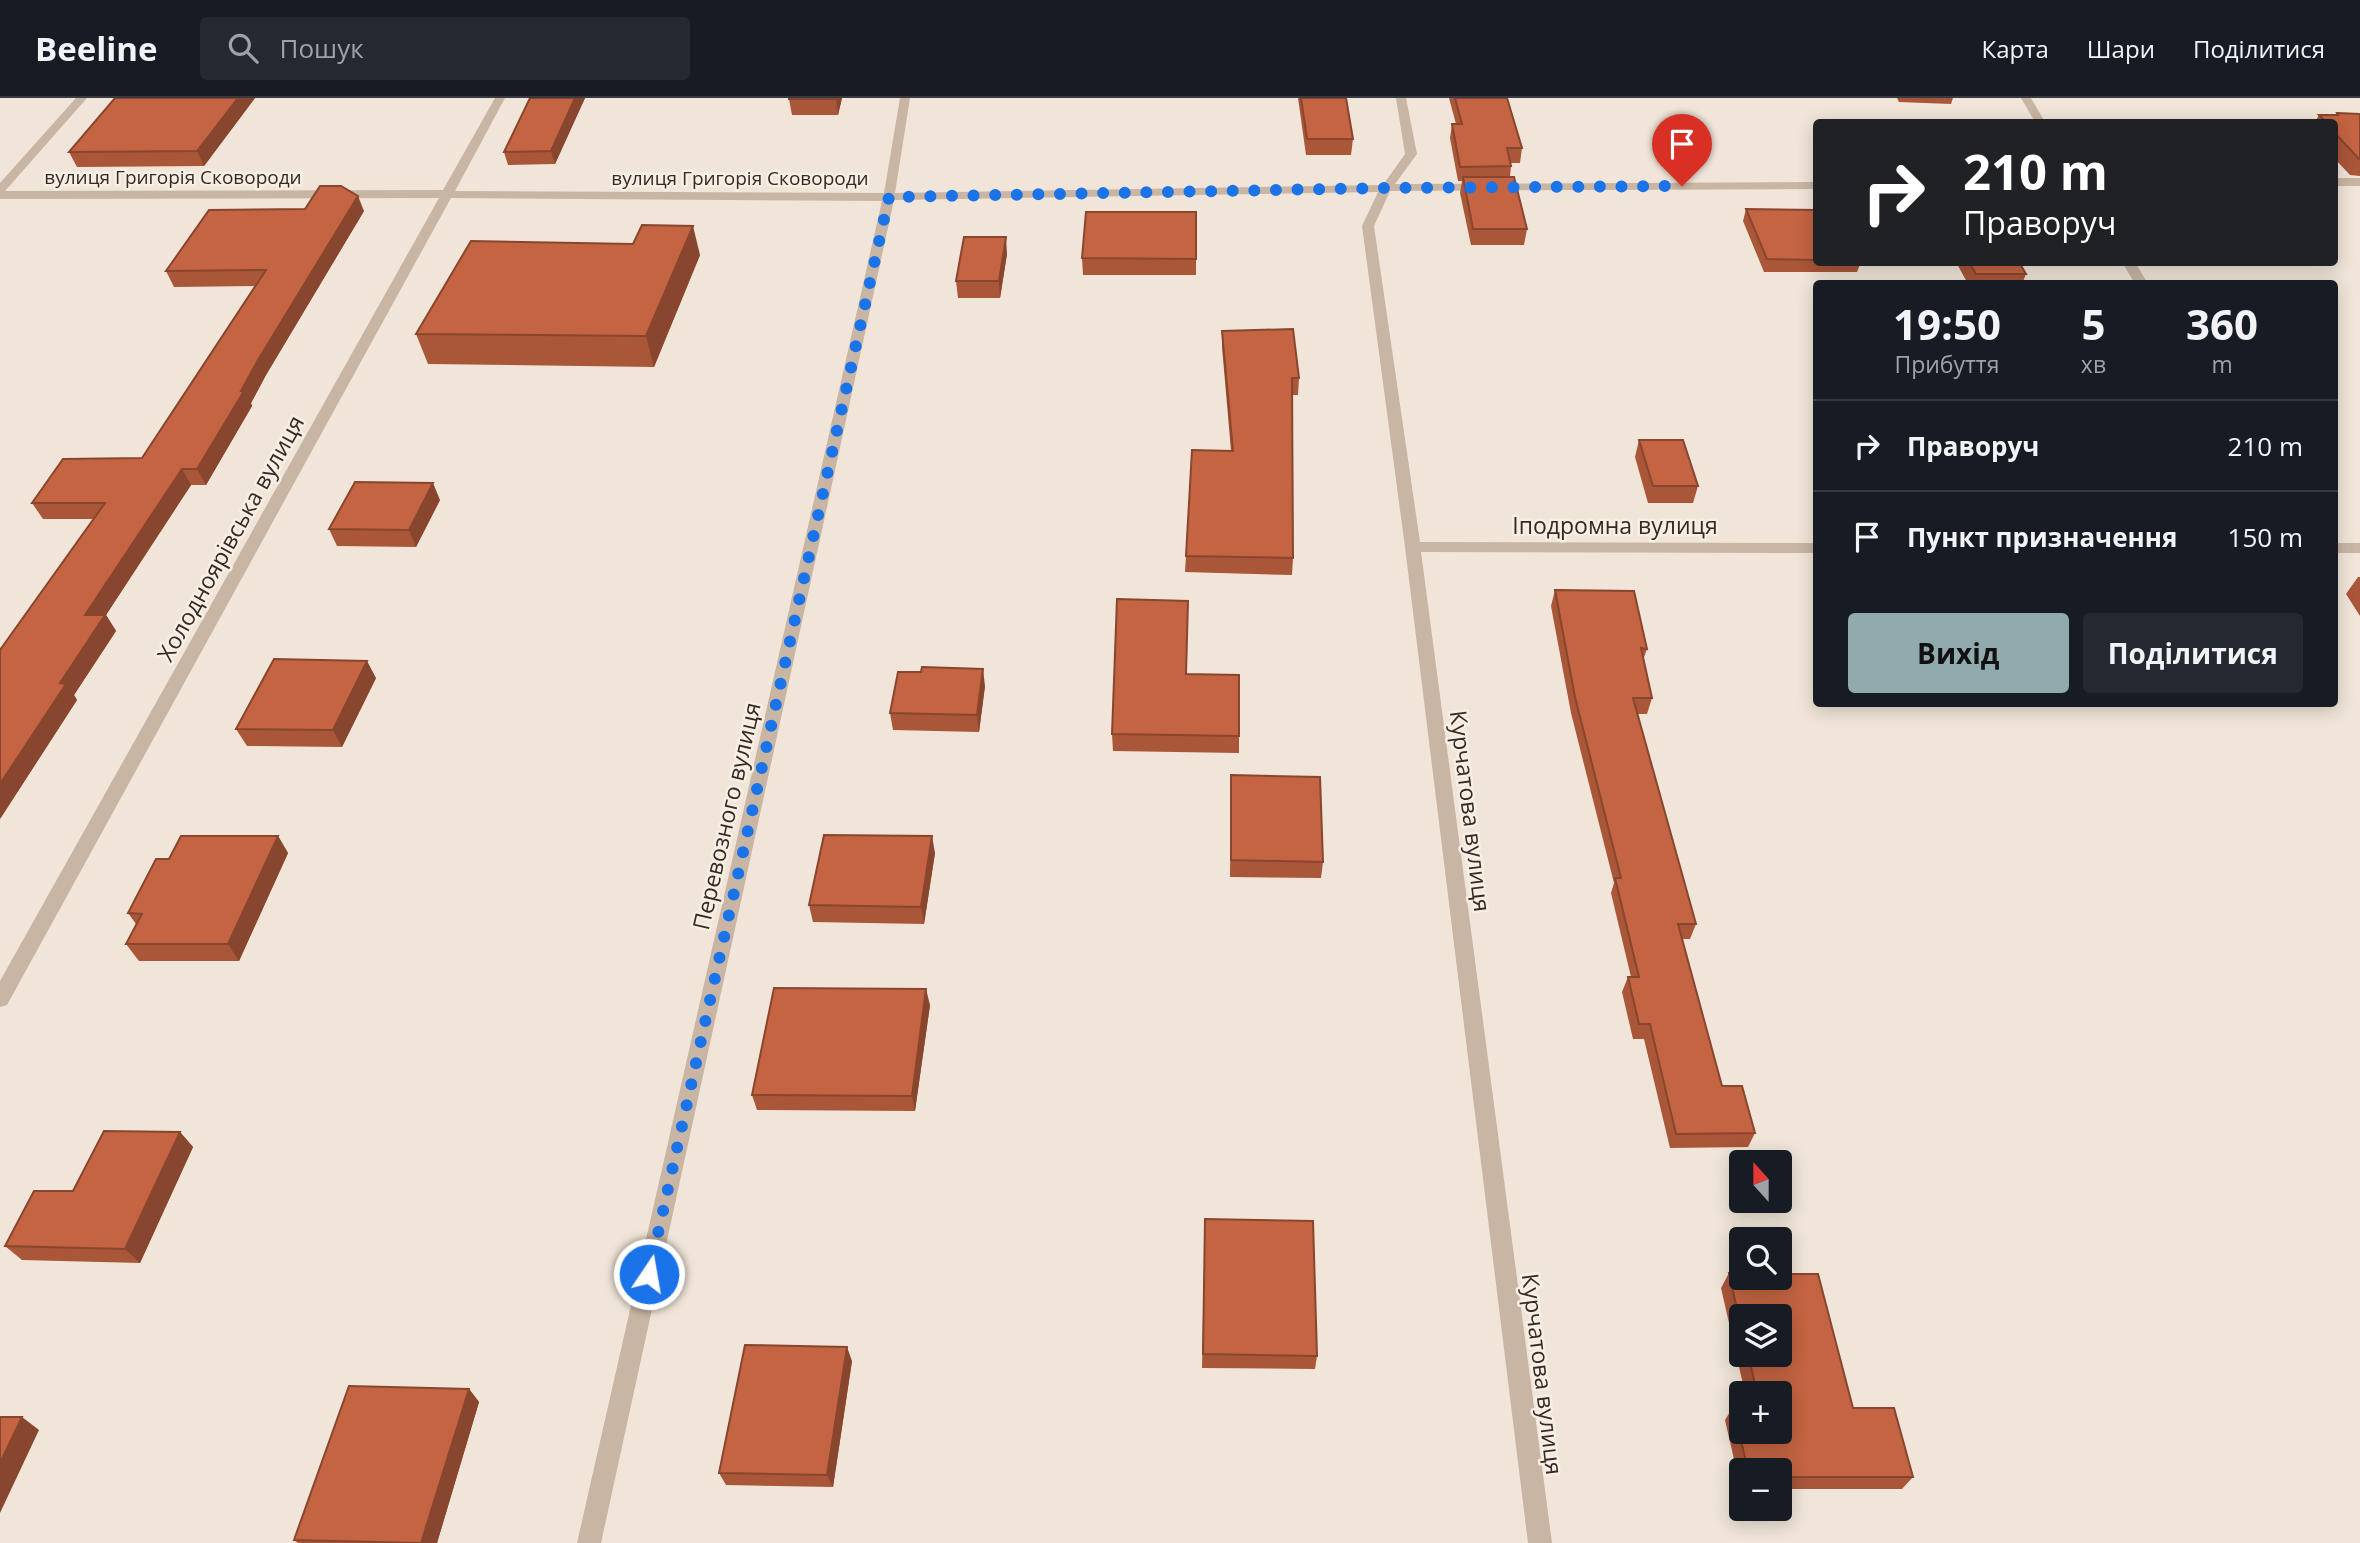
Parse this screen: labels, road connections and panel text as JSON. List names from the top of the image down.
{
  "streets": {
    "street": [
      "вулиця Григорія Сковороди",
      "Іподромна вулиця",
      "Холодноярівська вулиця",
      "Курчатова вулиця",
      "Перевозного вулиця"
    ]
  },
  "crossings": [
    ["вулиця Григорія Сковороди", "Холодноярівська вулиця"],
    ["вулиця Григорія Сковороди", "Курчатова вулиця"],
    ["вулиця Григорія Сковороди", "Перевозного вулиця"],
    ["Іподромна вулиця", "Курчатова вулиця"]
  ],
  "north": "top",
  "page": {
    "header": "Beeline",
    "search": "Пошук",
    "nav": ["Карта", "Шари", "Поділитися"],
    "turn": ["210 m", "Праворуч"],
    "eta": [
      "19:50",
      "Прибуття",
      "5",
      "хв",
      "360",
      "m"
    ],
    "list": [
      {
        "name": "Праворуч",
        "value": "210 m"
      },
      {
        "name": "Пункт призначення",
        "value": "150 m"
      }
    ],
    "buttons": ["Вихід", "Поділитися"],
    "map_buttons": ["+", "−"]
  }
}
